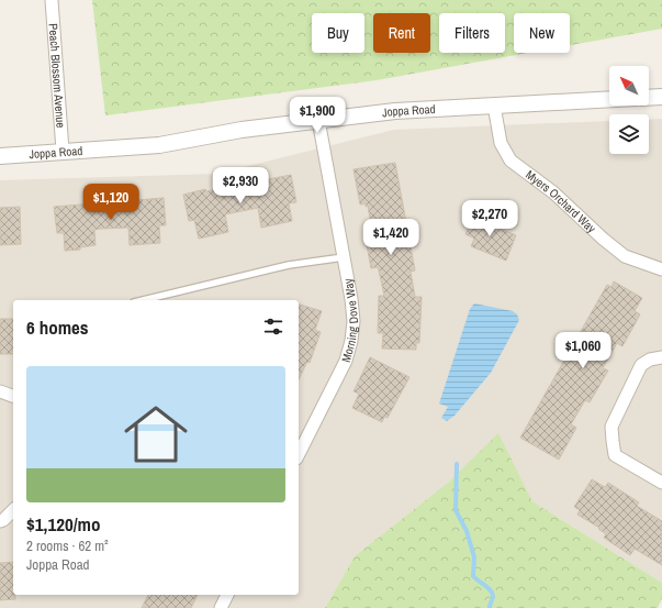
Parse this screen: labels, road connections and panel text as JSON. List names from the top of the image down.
{
  "streets": {
    "street": [
      "Peach Blossom Avenue",
      "Joppa Road",
      "Myers Orchard Way",
      "Morning Dove Way"
    ]
  },
  "crossings": [
    ["Peach Blossom Avenue", "Joppa Road"],
    ["Joppa Road", "Myers Orchard Way"],
    ["Joppa Road", "Morning Dove Way"]
  ],
  "north": "top left",
  "page": {
    "chip": [
      "Buy",
      "Rent",
      "Filters",
      "New"
    ],
    "price": [
      "$1,900",
      "$2,930",
      "$1,120",
      "$2,270",
      "$1,420",
      "$1,060"
    ],
    "heading": "6 homes",
    "list": [
      {
        "name": "$1,120/mo",
        "note": "2 rooms · 62 m² · Joppa Road"
      }
    ]
  }
}
